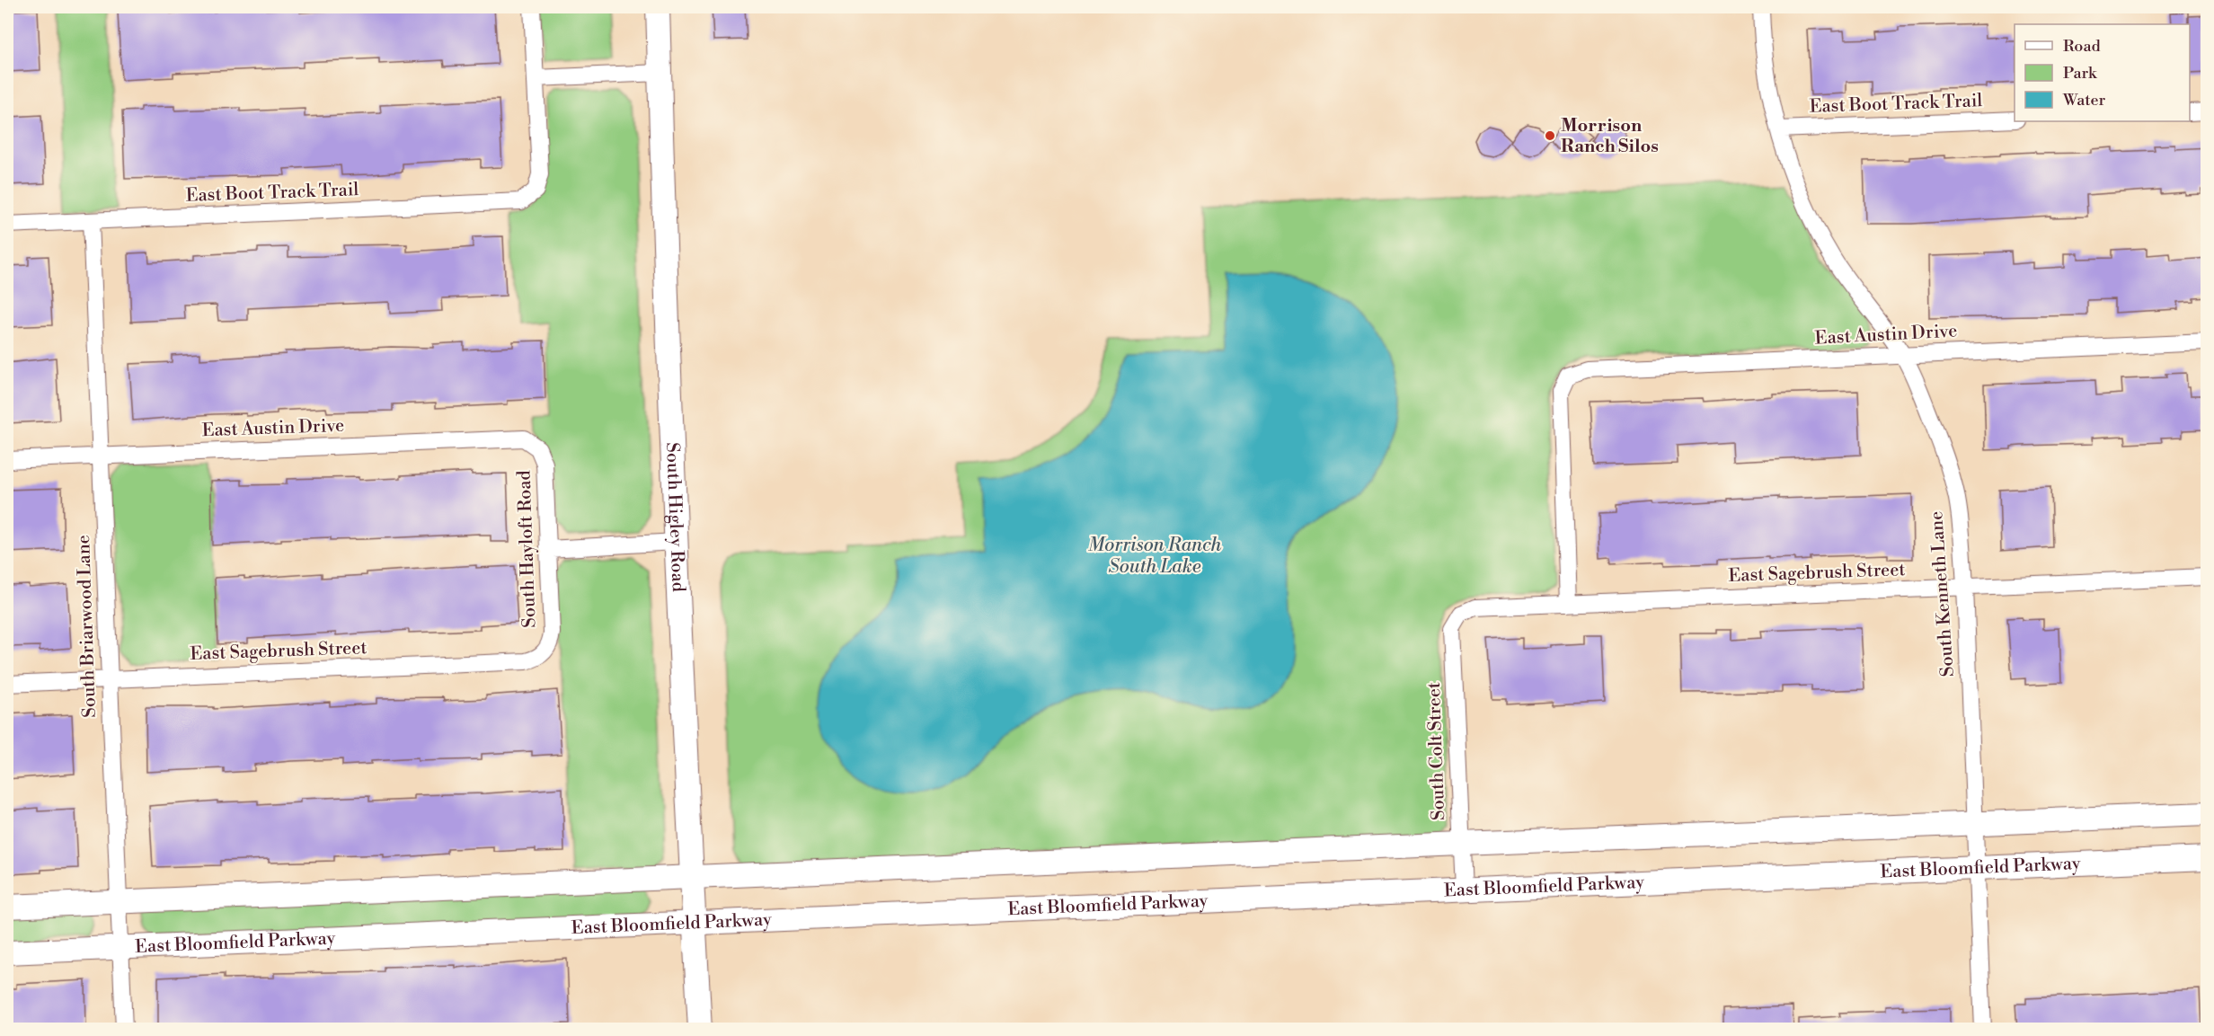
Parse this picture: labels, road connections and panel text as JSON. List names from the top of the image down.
{
  "streets": {
    "street": [
      "East Boot Track Trail",
      "East Austin Drive",
      "South Higley Road",
      "South Hayloft Road",
      "East Sagebrush Street",
      "South Kenneth Lane",
      "South Briarwood Lane",
      "South Colt Street",
      "East Bloomfield Parkway"
    ]
  },
  "crossings": [
    ["East Boot Track Trail", "South Kenneth Lane"],
    ["East Boot Track Trail", "South Briarwood Lane"],
    ["East Austin Drive", "South Hayloft Road"],
    ["East Austin Drive", "East Sagebrush Street"],
    ["East Austin Drive", "South Kenneth Lane"],
    ["East Austin Drive", "South Briarwood Lane"],
    ["South Higley Road", "East Bloomfield Parkway"],
    ["South Hayloft Road", "East Sagebrush Street"],
    ["East Sagebrush Street", "South Kenneth Lane"],
    ["East Sagebrush Street", "South Briarwood Lane"],
    ["East Sagebrush Street", "South Colt Street"],
    ["South Kenneth Lane", "East Bloomfield Parkway"],
    ["South Briarwood Lane", "East Bloomfield Parkway"],
    ["South Colt Street", "East Bloomfield Parkway"]
  ],
  "water": ["Morrison Ranch South Lake"],
  "places": ["Morrison Ranch Silos"],
  "legend": ["Road", "Park", "Water"]
}
